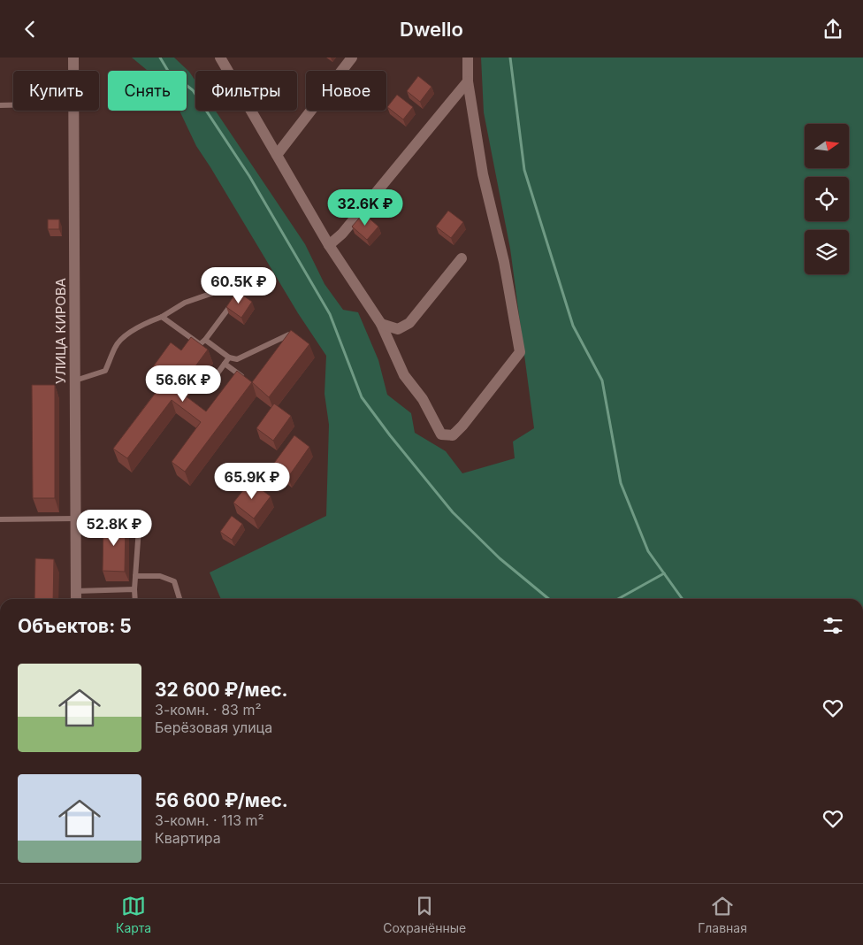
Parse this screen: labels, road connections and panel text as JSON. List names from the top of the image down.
{
  "streets": {
    "street": ["УЛИЦА КИРОВА"]
  },
  "north": "right",
  "page": {
    "header": "Dwello",
    "chip": [
      "Купить",
      "Снять",
      "Фильтры",
      "Новое"
    ],
    "price": [
      "32.6K ₽",
      "60.5K ₽",
      "56.6K ₽",
      "65.9K ₽",
      "52.8K ₽"
    ],
    "heading": "Объектов: 5",
    "list": [
      {
        "name": "32 600 ₽/мес.",
        "note": "3-комн. · 83 m² · Берёзовая улица"
      },
      {
        "name": "56 600 ₽/мес.",
        "note": "3-комн. · 113 m² · Квартира"
      }
    ],
    "tabs": ["Карта", "Сохранённые", "Главная"]
  }
}
